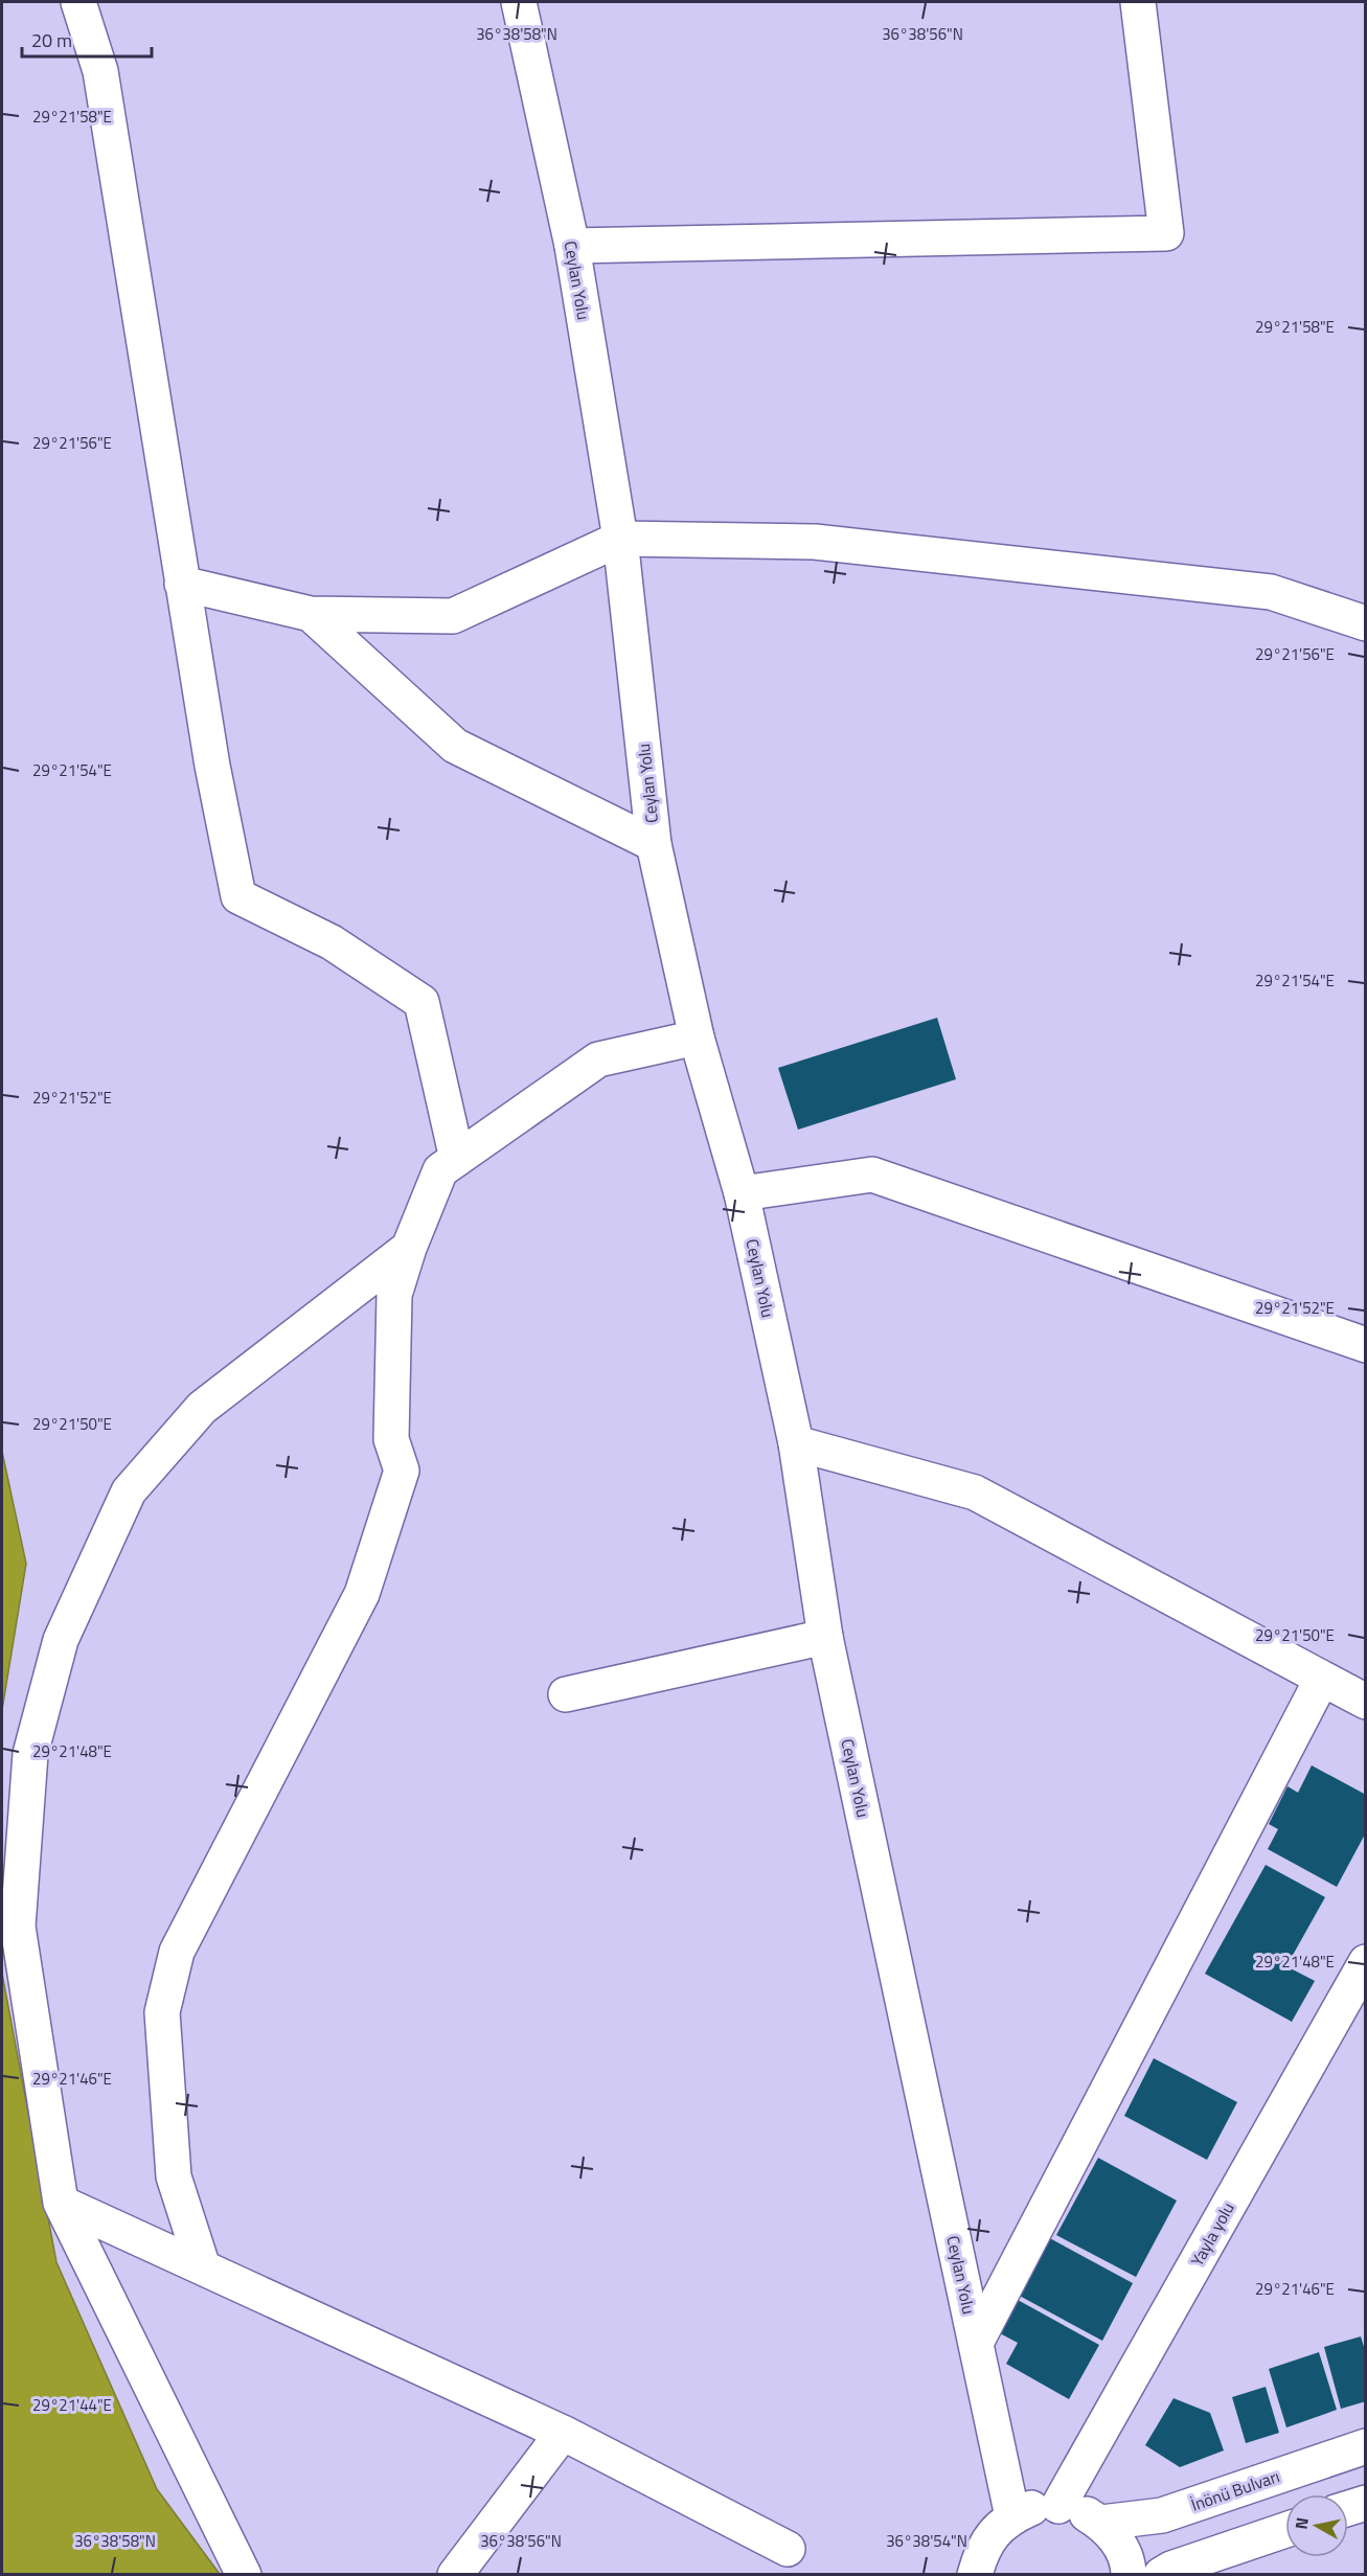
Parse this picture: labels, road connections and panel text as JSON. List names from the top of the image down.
{
  "streets": {
    "street": ["Ceylan Yolu", "Yayla yolu", "İnönü Bulvarı"]
  },
  "scale_bar": "20 m",
  "north": "left",
  "coordinates": [
    "36°38'58\"N",
    "36°38'56\"N",
    "29°21'58\"E",
    "29°21'56\"E",
    "29°21'54\"E",
    "29°21'52\"E",
    "29°21'50\"E",
    "29°21'48\"E",
    "29°21'46\"E",
    "29°21'44\"E",
    "36°38'54\"N"
  ]
}
